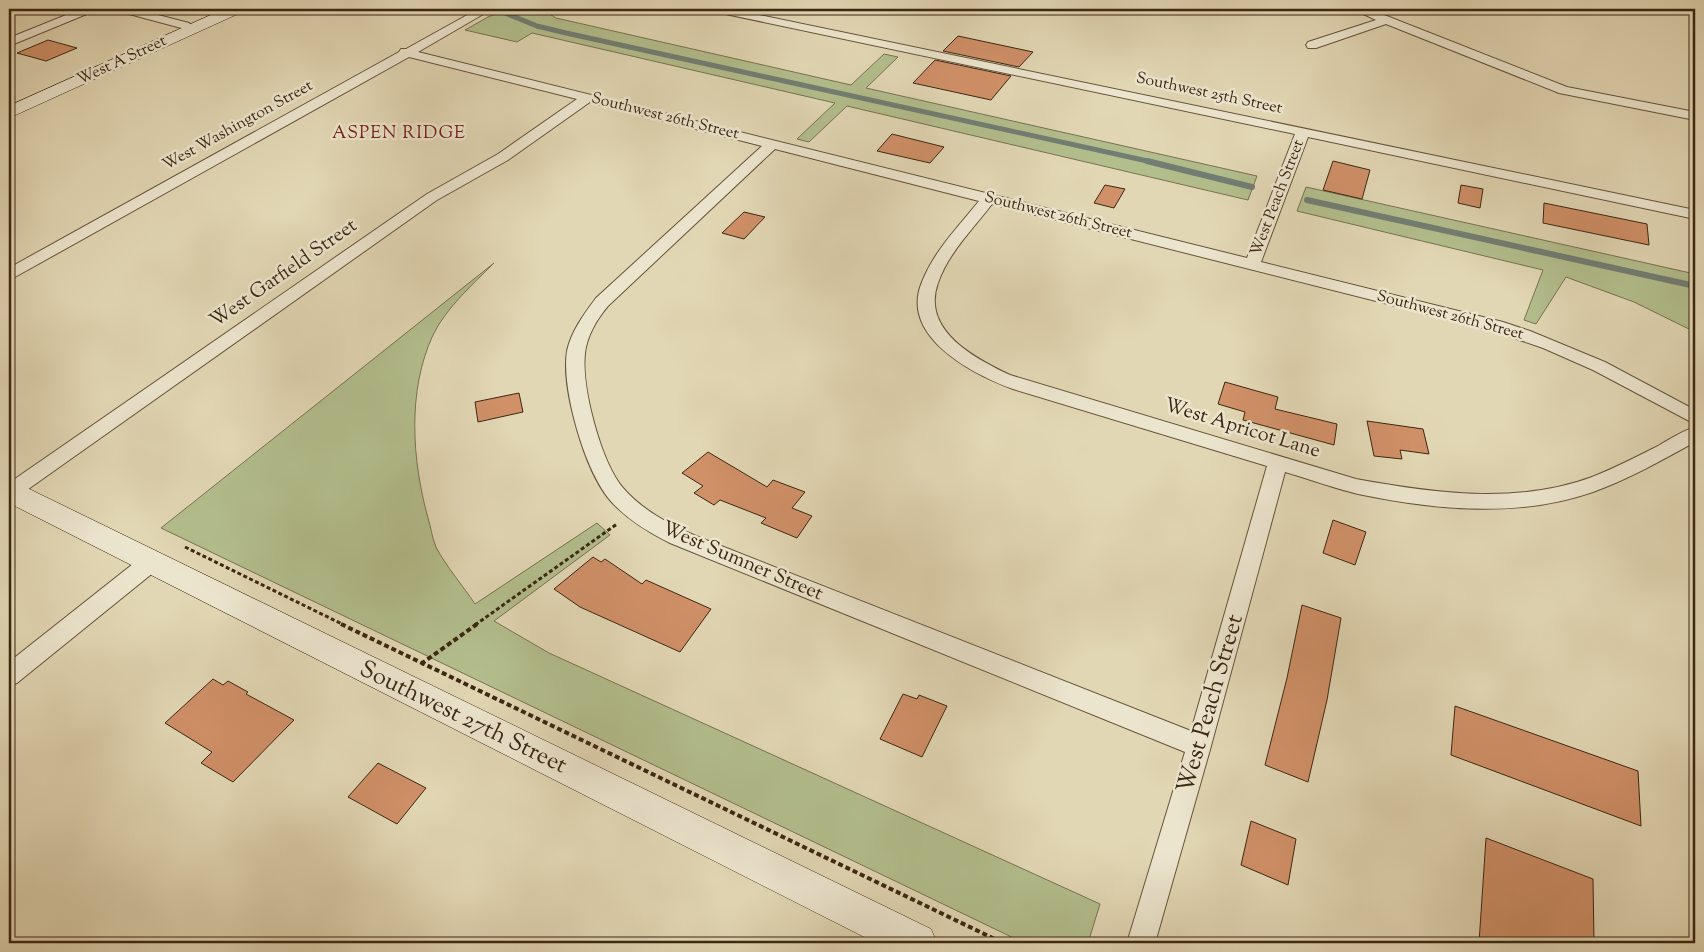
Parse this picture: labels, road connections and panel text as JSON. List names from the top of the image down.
{
  "streets": {
    "street": [
      "West A Street",
      "Southwest 25th Street",
      "Southwest 26th Street",
      "West Washington Street",
      "West Peach Street",
      "West Garfield Street",
      "West Apricot Lane",
      "West Sumner Street",
      "Southwest 27th Street"
    ]
  },
  "crossings": [
    ["Southwest 25th Street", "West Peach Street"],
    ["Southwest 26th Street", "West Washington Street"],
    ["Southwest 26th Street", "West Peach Street"],
    ["Southwest 26th Street", "West Garfield Street"],
    ["Southwest 26th Street", "West Apricot Lane"],
    ["Southwest 26th Street", "West Sumner Street"],
    ["West Peach Street", "West Apricot Lane"],
    ["West Peach Street", "West Sumner Street"],
    ["West Garfield Street", "Southwest 27th Street"]
  ],
  "districts": ["ASPEN RIDGE"]
}
